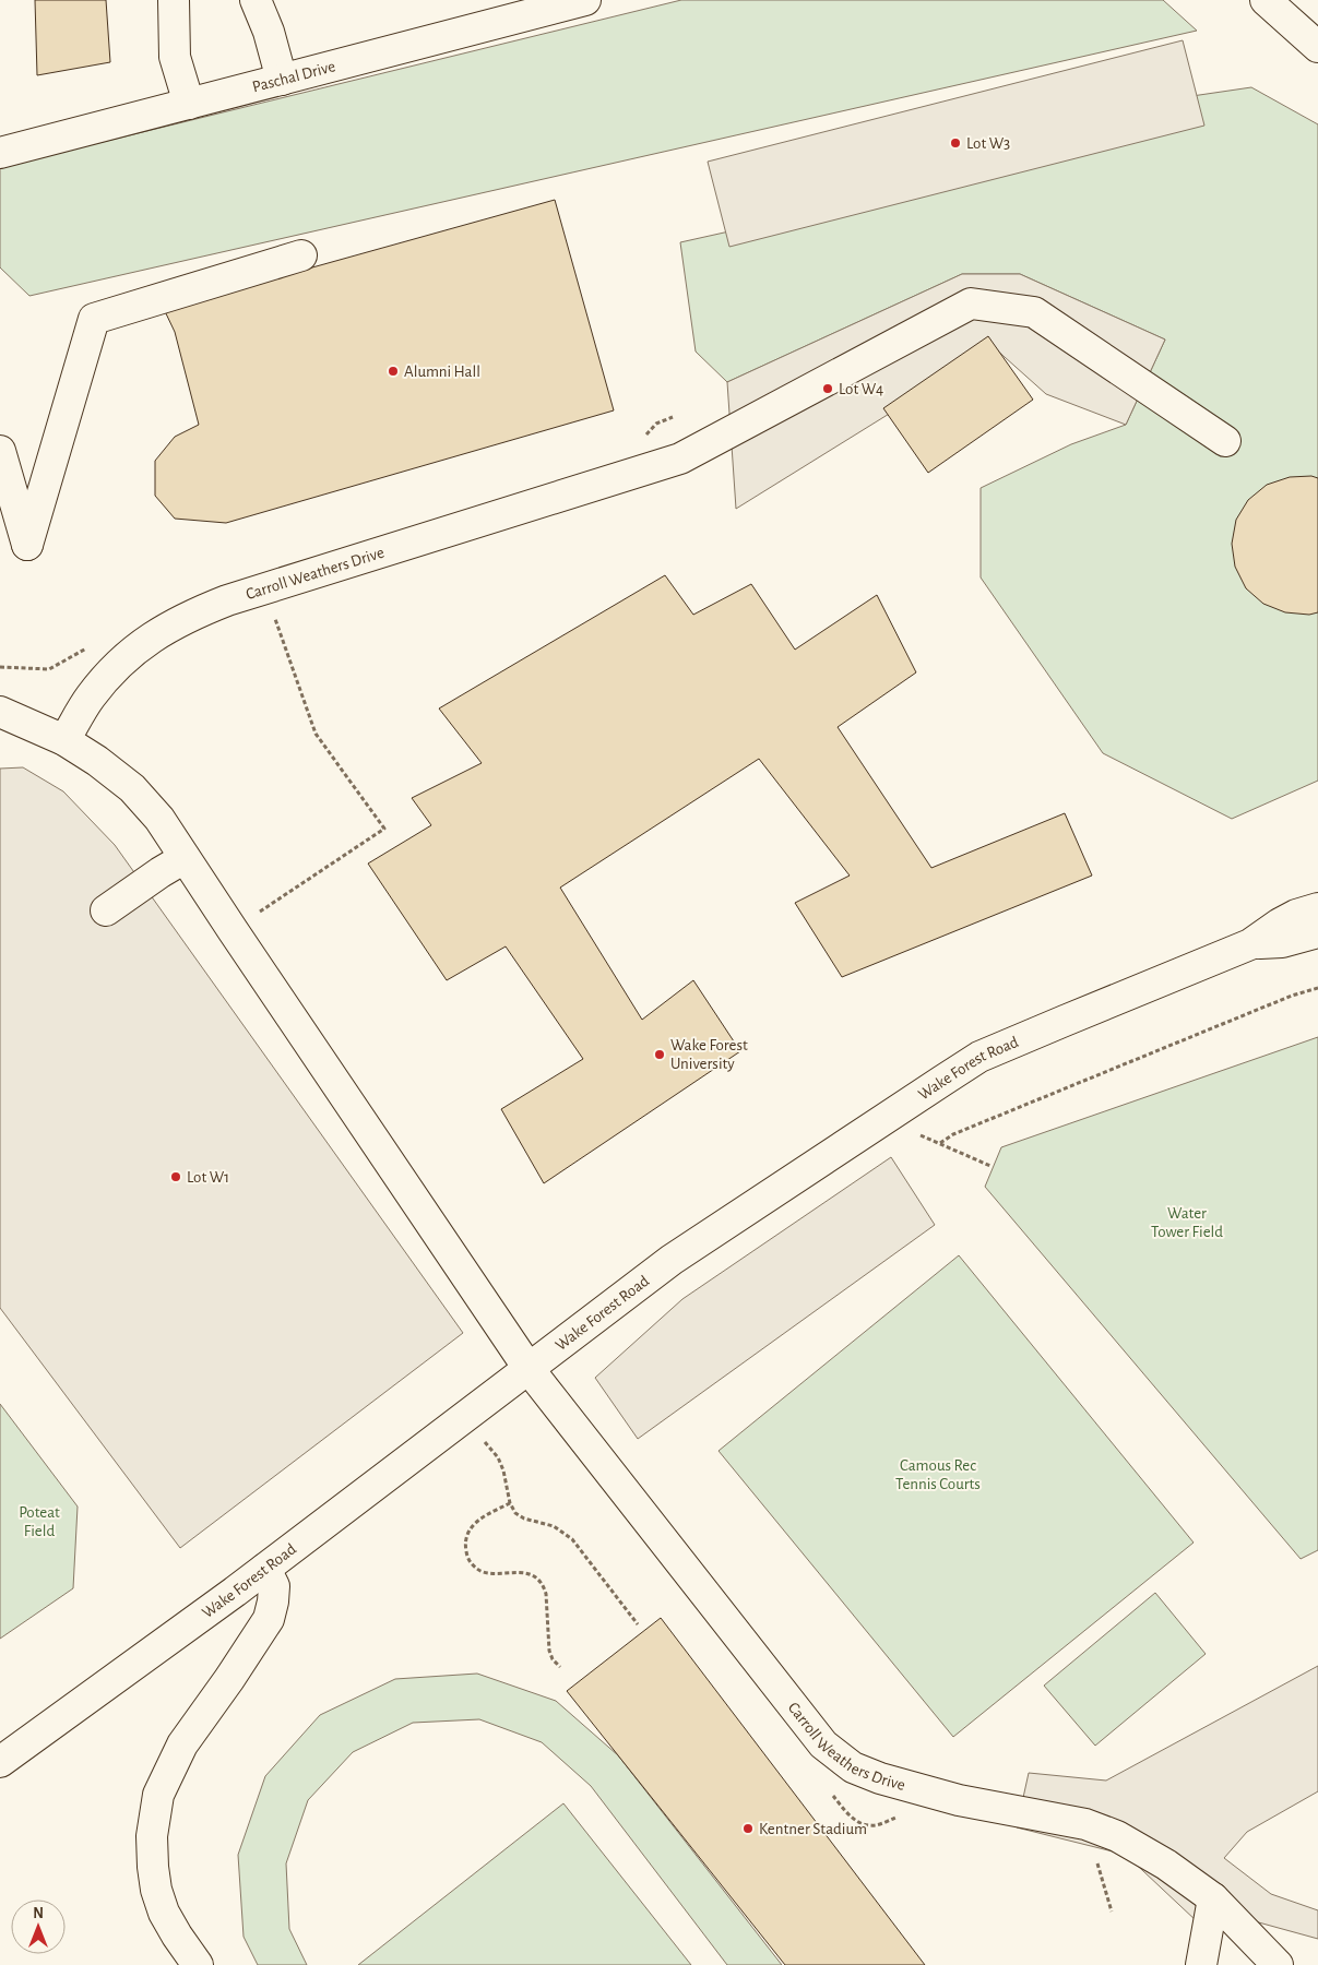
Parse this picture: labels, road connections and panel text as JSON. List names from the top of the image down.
{
  "streets": {
    "street": ["Paschal Drive", "Carroll Weathers Drive", "Wake Forest Road"]
  },
  "crossings": [
    ["Carroll Weathers Drive", "Wake Forest Road"]
  ],
  "parks": ["Water Tower Field", "Camous Rec Tennis Courts", "Poteat Field"],
  "places": [
    "Lot W3",
    "Alumni Hall",
    "Lot W4",
    "Wake Forest University",
    "Lot W1",
    "Kentner Stadium"
  ],
  "north": "top"
}
